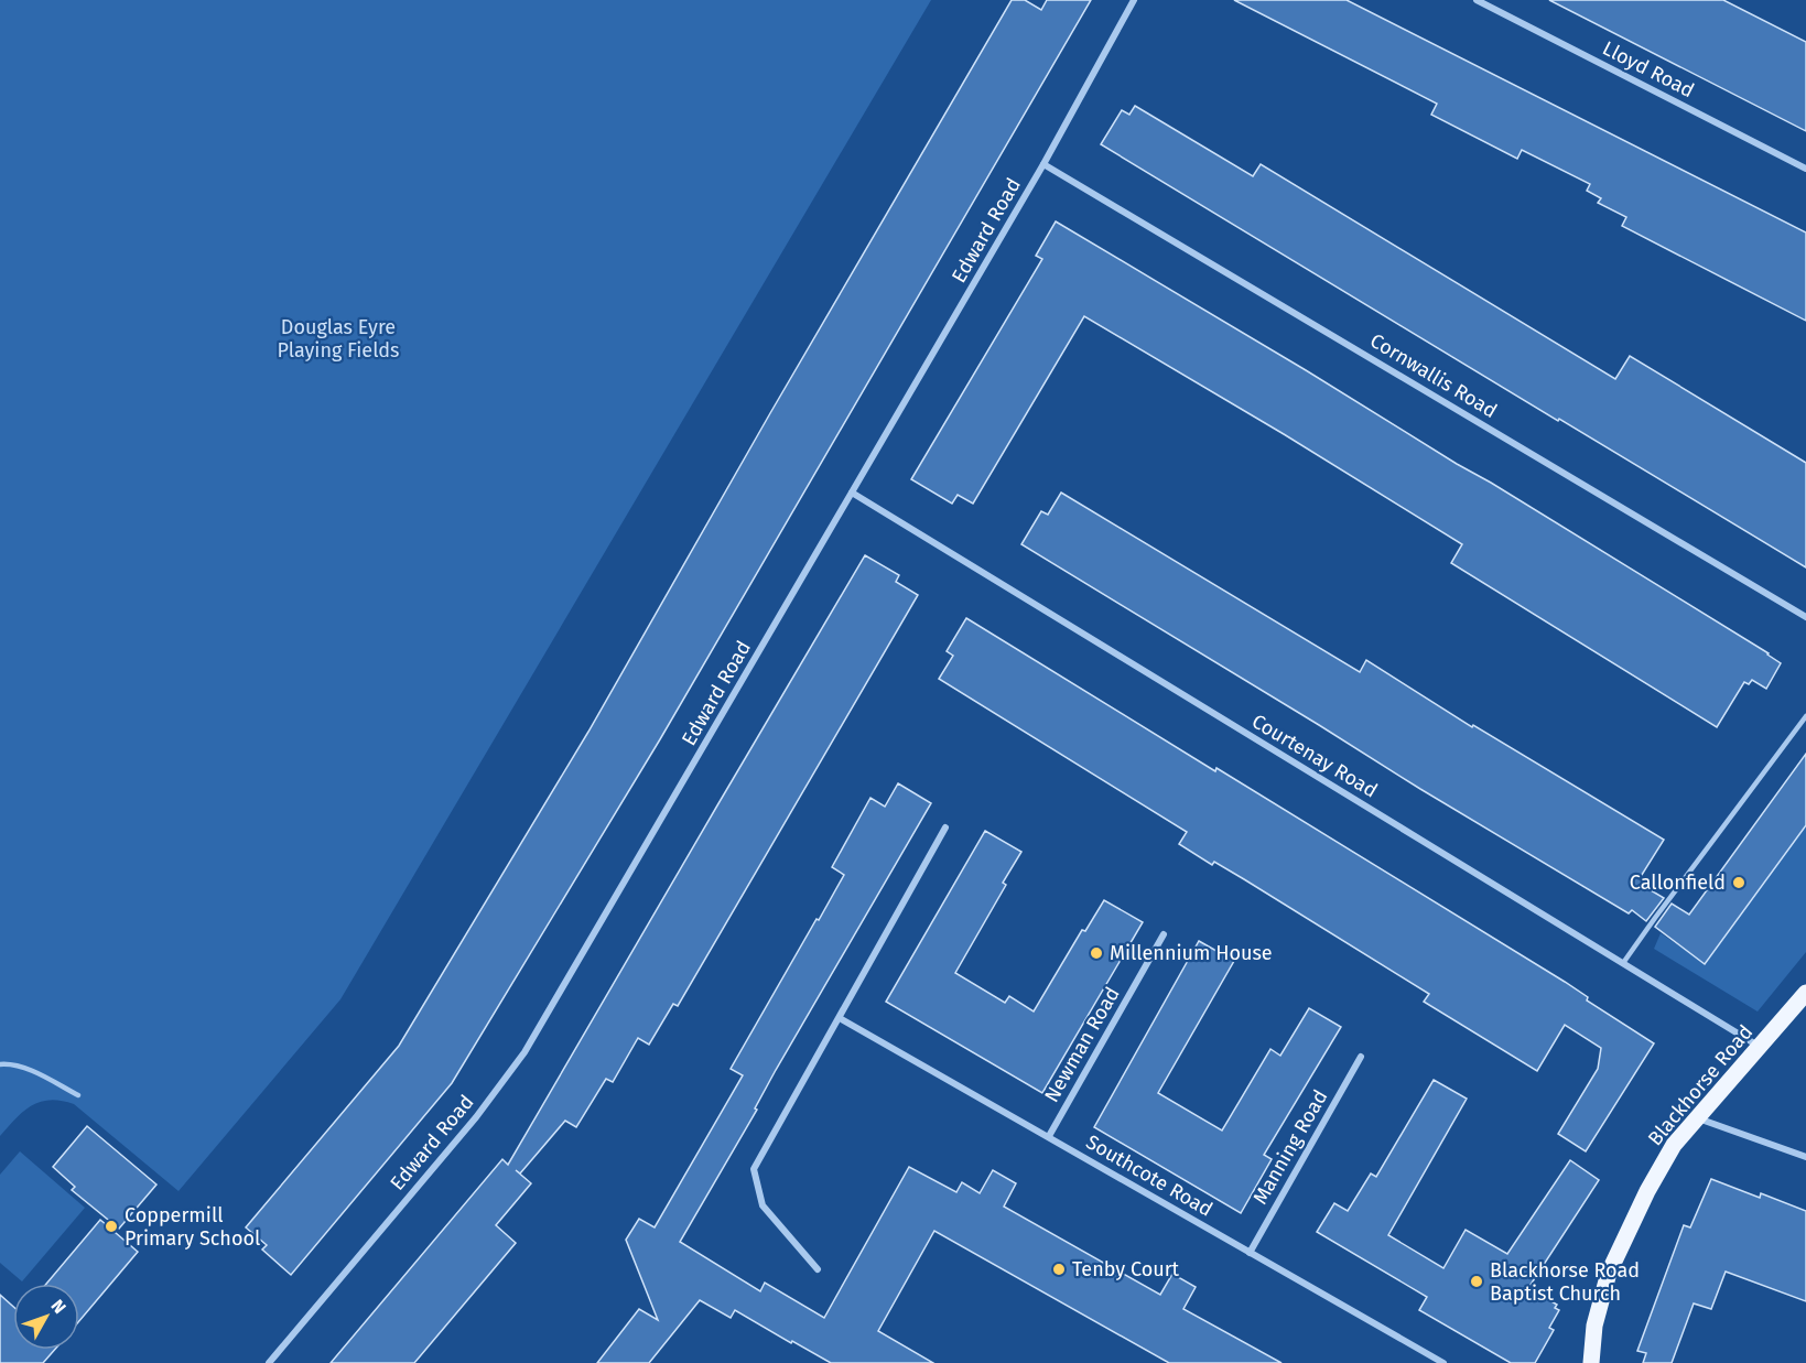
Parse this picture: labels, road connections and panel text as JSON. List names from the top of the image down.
{
  "streets": {
    "main road": ["Blackhorse Road"],
    "street": [
      "Lloyd Road",
      "Edward Road",
      "Cornwallis Road",
      "Courtenay Road",
      "Newman Road",
      "Manning Road",
      "Southcote Road"
    ]
  },
  "crossings": [
    ["Edward Road", "Cornwallis Road"],
    ["Edward Road", "Courtenay Road"],
    ["Courtenay Road", "Blackhorse Road"],
    ["Newman Road", "Southcote Road"],
    ["Manning Road", "Southcote Road"]
  ],
  "parks": ["Douglas Eyre Playing Fields"],
  "places": [
    "Callonfield",
    "Millennium House",
    "Coppermill Primary School",
    "Tenby Court",
    "Blackhorse Road Baptist Church"
  ],
  "north": "top right"
}
